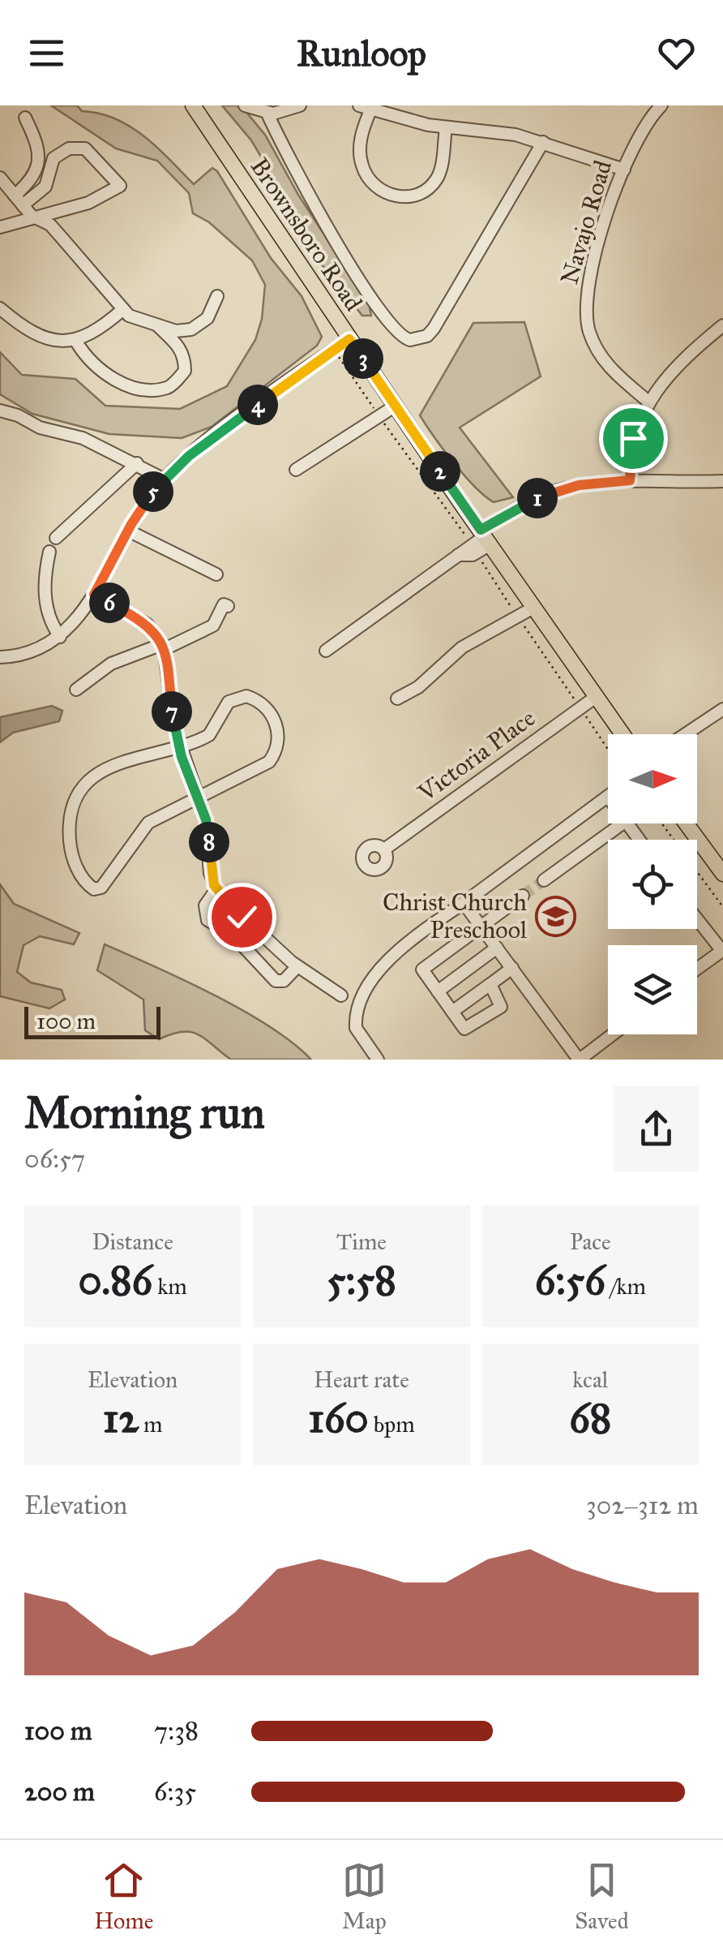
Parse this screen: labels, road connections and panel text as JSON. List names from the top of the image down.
{
  "streets": {
    "main road": ["Brownsboro Road"],
    "street": ["Navajo Road", "Victoria Place"]
  },
  "crossings": [
    ["Brownsboro Road", "Victoria Place"]
  ],
  "places": {
    "school or university": ["Christ Church Preschool"]
  },
  "scale_bar": "100 m",
  "north": "right",
  "page": {
    "header": "Runloop",
    "pins": [
      "3",
      "4",
      "2",
      "5",
      "1",
      "6",
      "7",
      "8"
    ],
    "scale": "100 m",
    "heading": ["Morning run", "06:57"],
    "stats": [
      ["Distance", "0.86 km"],
      ["Time", "5:58"],
      ["Pace", "6:56 /km"],
      ["Elevation", "12 m"],
      ["Heart rate", "160 bpm"],
      ["kcal", "68"]
    ],
    "chart": ["Elevation", "302–312 m"],
    "list": [
      {
        "name": "100 m",
        "note": "7:38"
      },
      {
        "name": "200 m",
        "note": "6:35"
      }
    ],
    "tabs": ["Home", "Map", "Saved"]
  }
}
